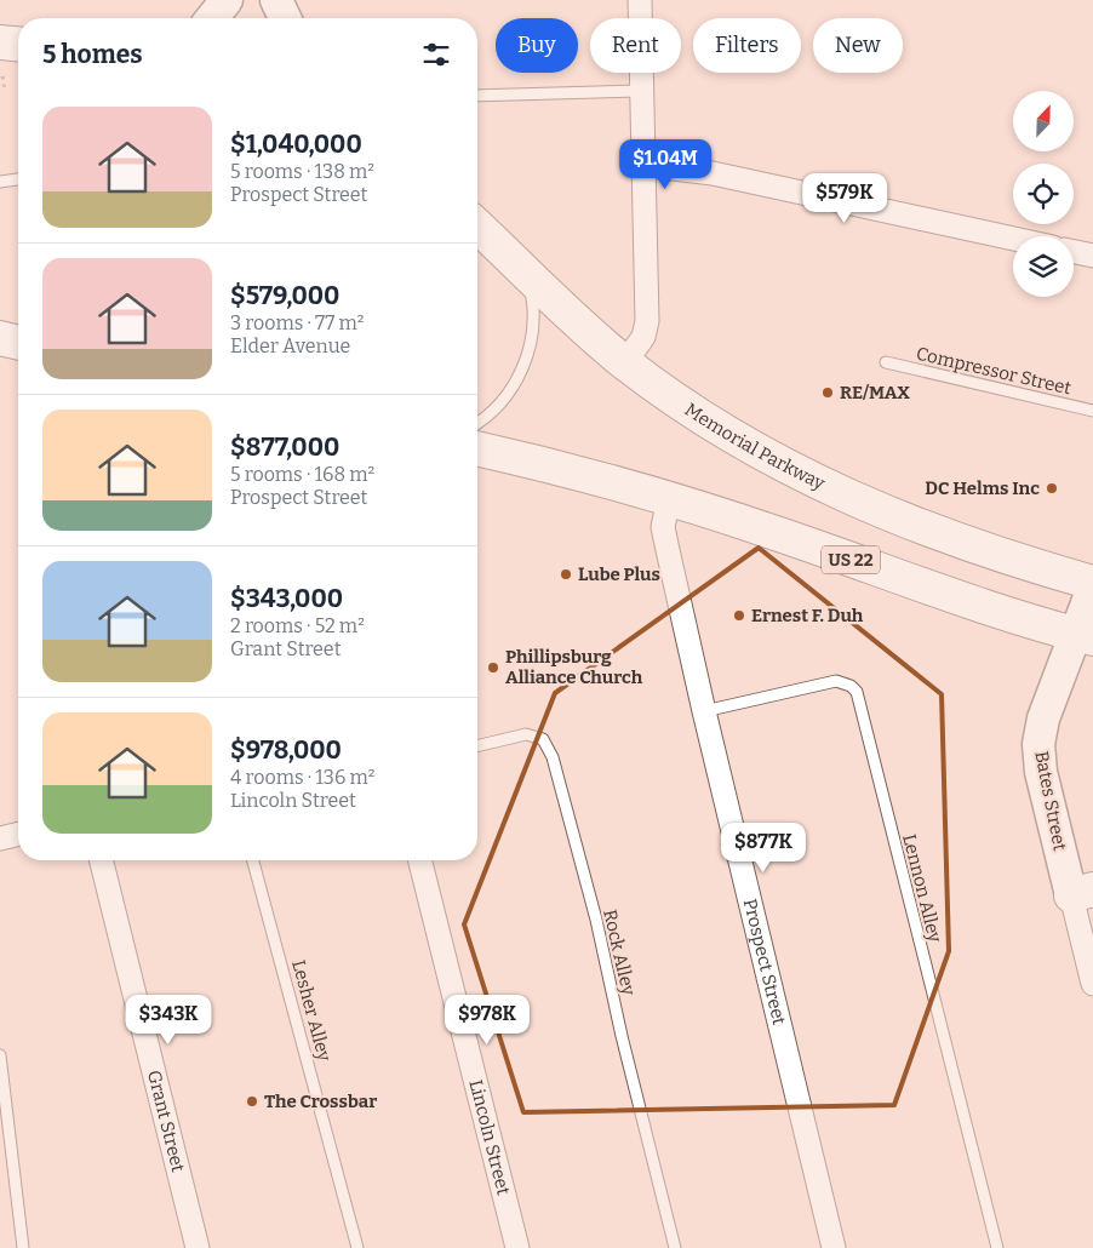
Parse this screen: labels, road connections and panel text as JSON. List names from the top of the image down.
{
  "streets": {
    "highway": ["Memorial Parkway", "US 22"],
    "street": [
      "Bates Street",
      "Prospect Street",
      "Grant Street",
      "Lincoln Street"
    ],
    "lane": [
      "Compressor Street",
      "Lennon Alley",
      "Rock Alley",
      "Lesher Alley"
    ]
  },
  "crossings": [
    ["Memorial Parkway", "Bates Street"],
    ["US 22", "Bates Street"],
    ["US 22", "Prospect Street"],
    ["Lennon Alley", "Prospect Street"]
  ],
  "places": [
    "RE/MAX",
    "DC Helms Inc",
    "Lube Plus",
    "Ernest F. Duh",
    "Phillipsburg Alliance Church",
    "The Crossbar"
  ],
  "north": "top right",
  "page": {
    "chip": [
      "Buy",
      "Rent",
      "Filters",
      "New"
    ],
    "heading": "5 homes",
    "list": [
      {
        "name": "$1,040,000",
        "note": "5 rooms · 138 m² · Prospect Street"
      },
      {
        "name": "$579,000",
        "note": "3 rooms · 77 m² · Elder Avenue"
      },
      {
        "name": "$877,000",
        "note": "5 rooms · 168 m² · Prospect Street"
      },
      {
        "name": "$343,000",
        "note": "2 rooms · 52 m² · Grant Street"
      },
      {
        "name": "$978,000",
        "note": "4 rooms · 136 m² · Lincoln Street"
      }
    ],
    "price": [
      "$1.04M",
      "$579K",
      "$877K",
      "$343K",
      "$978K"
    ]
  }
}
